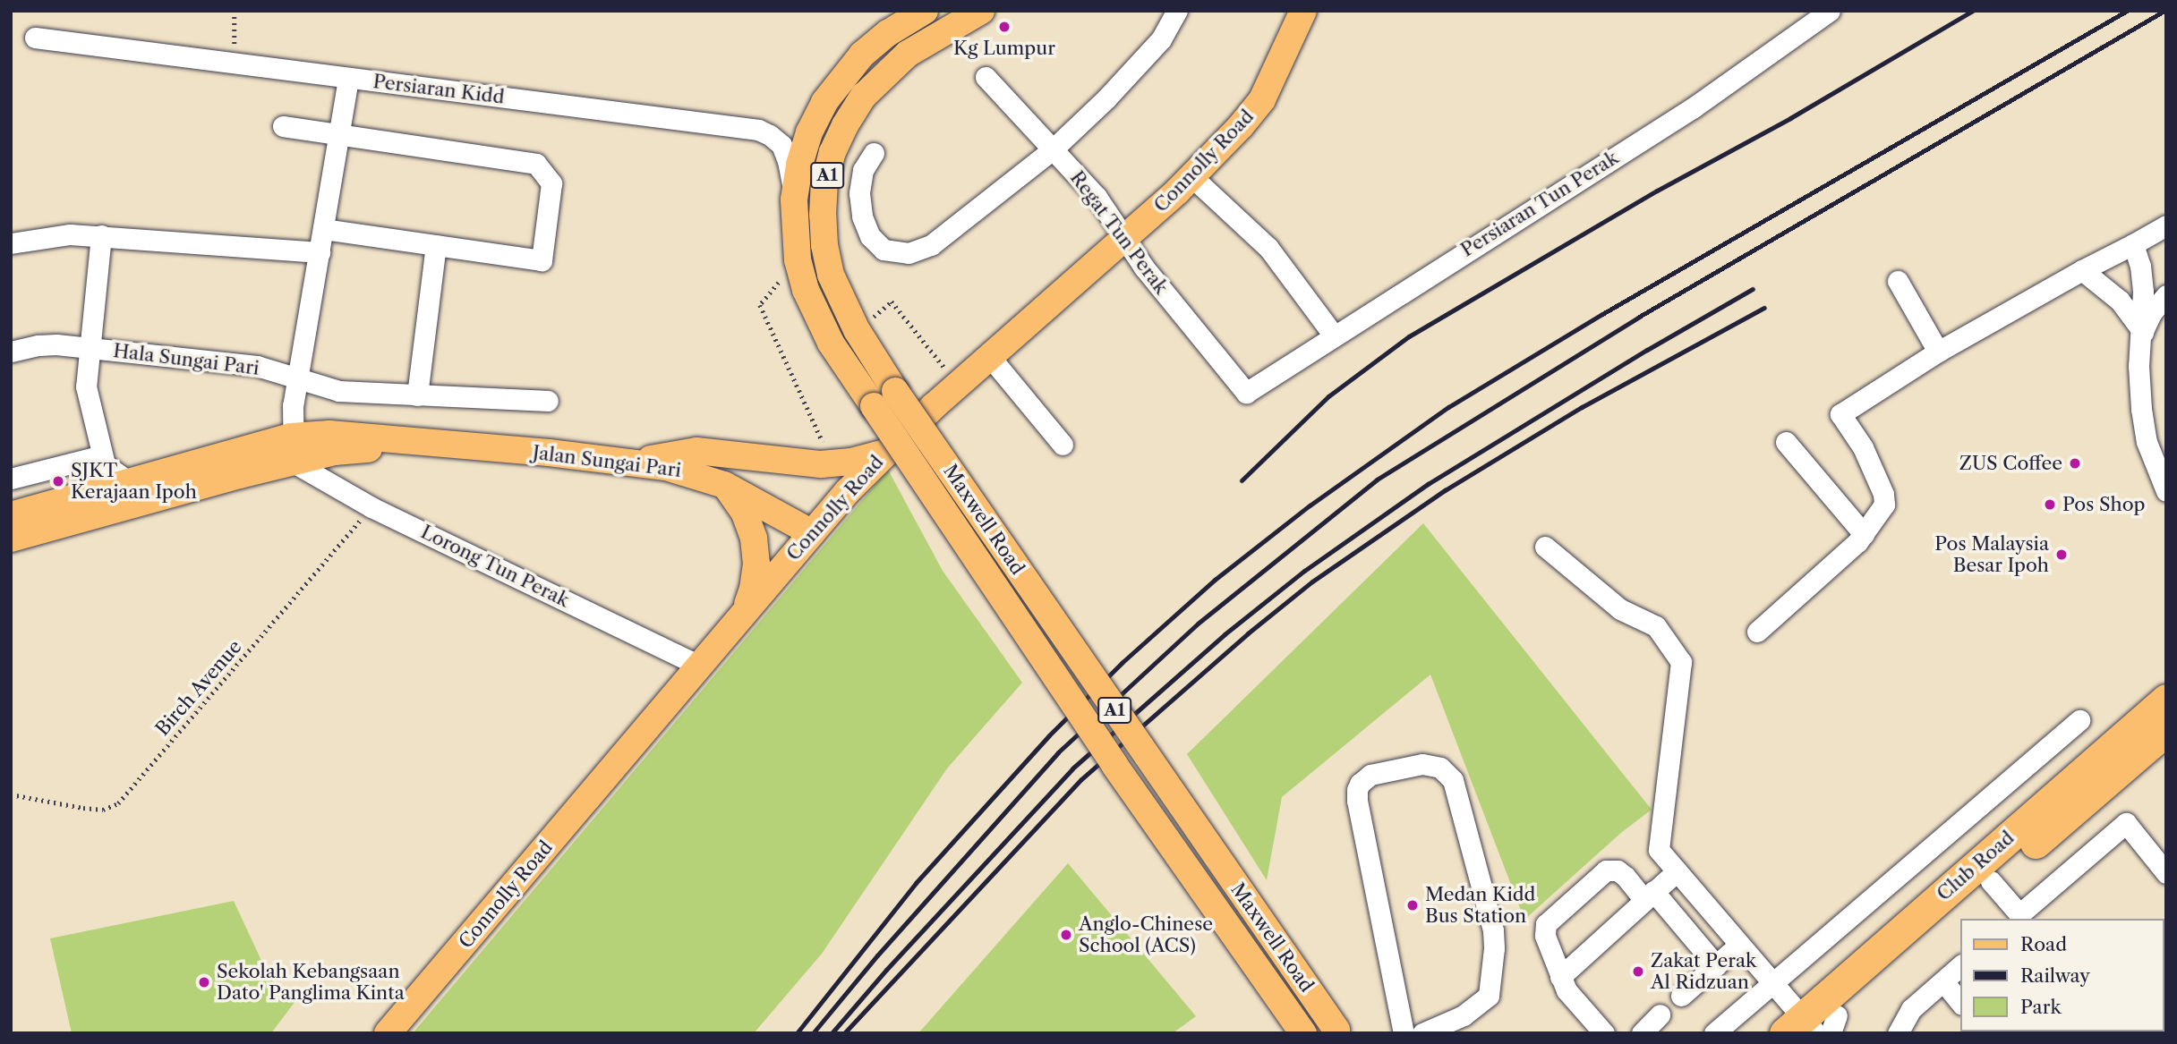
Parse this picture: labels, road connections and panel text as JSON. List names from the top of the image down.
{
  "streets": {
    "highway": ["Club Road"],
    "main road": [
      "Connolly Road",
      "A1",
      "Jalan Sungai Pari",
      "Maxwell Road"
    ],
    "street": [
      "Persiaran Kidd",
      "Persiaran Tun Perak",
      "Regat Tun Perak",
      "Hala Sungai Pari",
      "Lorong Tun Perak"
    ],
    "path": ["Birch Avenue"]
  },
  "crossings": [
    ["Persiaran Kidd", "Maxwell Road"],
    ["Connolly Road", "Regat Tun Perak"],
    ["Connolly Road", "Jalan Sungai Pari"],
    ["Connolly Road", "Lorong Tun Perak"],
    ["Persiaran Tun Perak", "Regat Tun Perak"],
    ["Jalan Sungai Pari", "Lorong Tun Perak"],
    ["Lorong Tun Perak", "Birch Avenue"]
  ],
  "places": [
    "Kg Lumpur",
    "ZUS Coffee",
    "SJKT Kerajaan Ipoh",
    "Pos Shop",
    "Pos Malaysia Besar Ipoh",
    "Medan Kidd Bus Station",
    "Anglo-Chinese School (ACS)",
    "Zakat Perak Al Ridzuan",
    "Sekolah Kebangsaan Dato' Panglima Kinta"
  ],
  "legend": ["Road", "Railway", "Park"]
}
